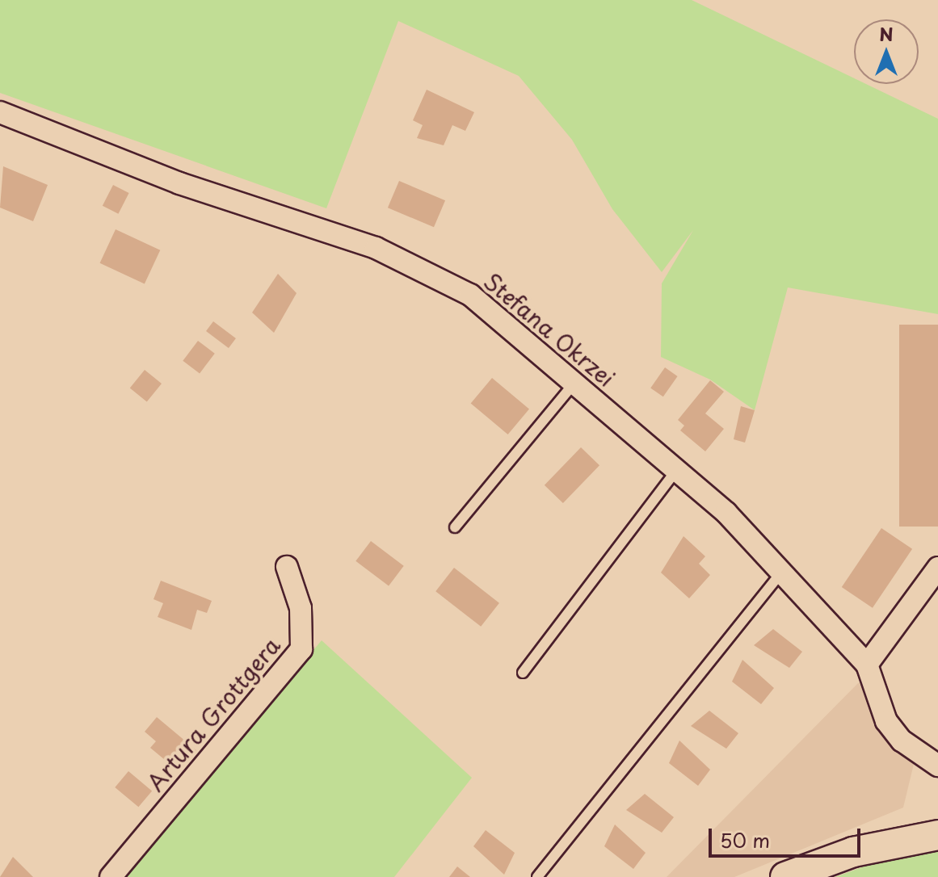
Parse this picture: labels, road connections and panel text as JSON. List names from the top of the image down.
{
  "streets": {
    "street": ["Stefana Okrzei", "Artura Grottgera"]
  },
  "scale_bar": "50 m",
  "north": "top"
}
